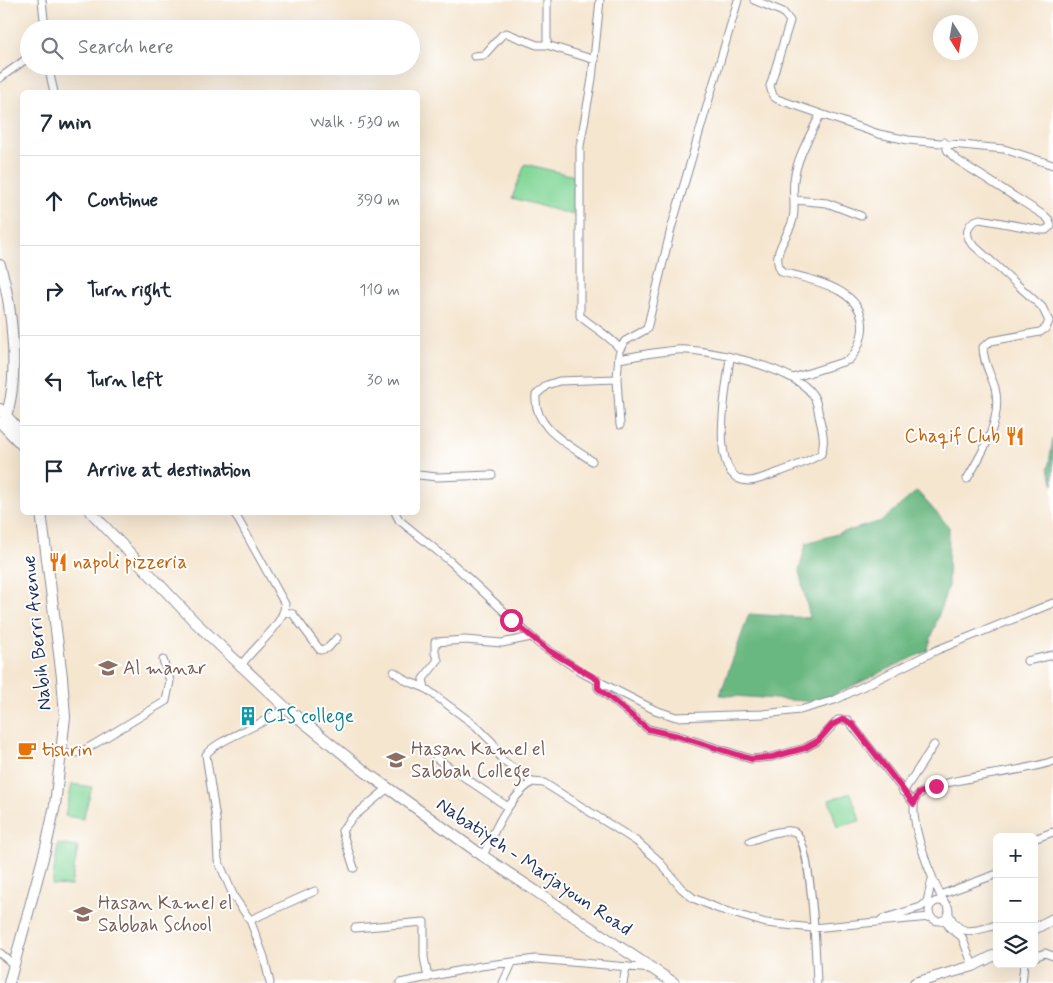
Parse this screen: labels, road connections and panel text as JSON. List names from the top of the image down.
{
  "streets": {
    "main road": ["Nabih Berri Avenue", "Nabatiyeh - Marjayoun Road"]
  },
  "places": {
    "restaurant": ["Chaqif Club", "napoli pizzeria"],
    "school or university": ["Al manar", "Hasan Kamel el Sabbah College", "Hasan Kamel el Sabbah School"],
    "building": ["CIS college"],
    "cafe": ["tishrin"]
  },
  "north": "bottom",
  "page": {
    "search": "Search here",
    "heading": ["7 min", "Walk · 530 m"],
    "list": [
      ["Continue", "390 m"],
      ["Turn right", "110 m"],
      ["Turn left", "30 m"],
      "Arrive at destination"
    ],
    "map_buttons": ["+", "−"]
  }
}
